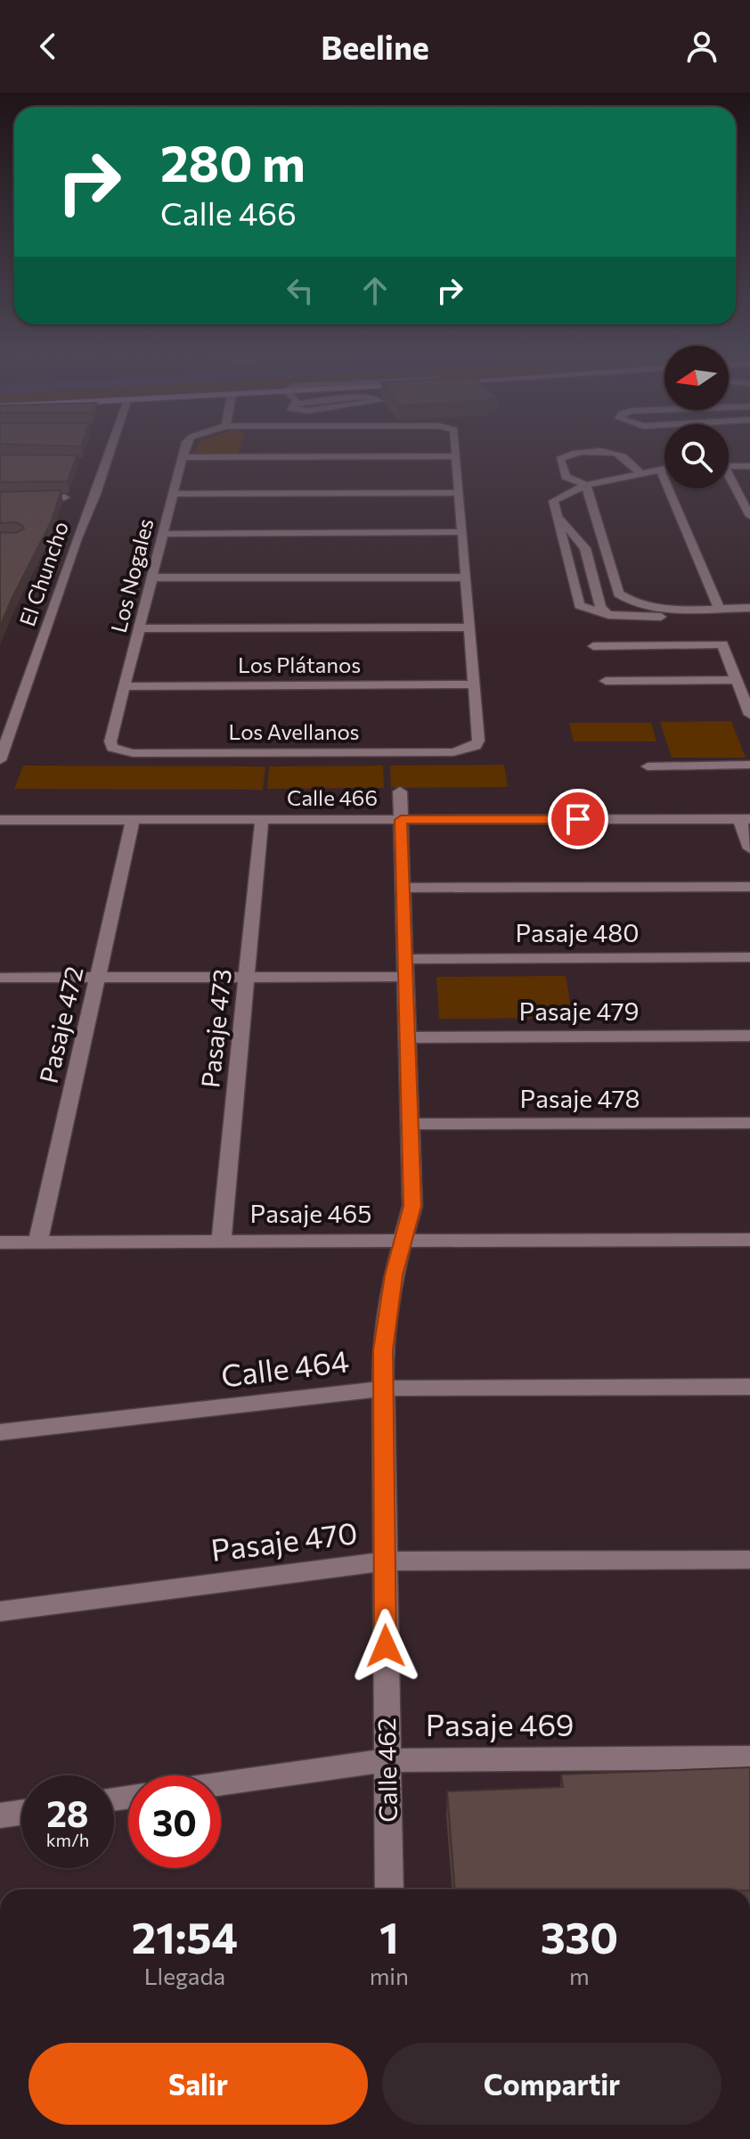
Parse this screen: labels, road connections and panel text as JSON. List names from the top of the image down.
{
  "streets": {
    "street": [
      "El Chuncho",
      "Los Nogales",
      "Los Plátanos",
      "Los Avellanos",
      "Calle 466",
      "Pasaje 480",
      "Pasaje 479",
      "Pasaje 472",
      "Pasaje 473",
      "Pasaje 478",
      "Pasaje 465",
      "Calle 464",
      "Pasaje 470",
      "Pasaje 469",
      "Calle 462"
    ]
  },
  "crossings": [
    ["Los Nogales", "Los Plátanos"],
    ["Los Nogales", "Los Avellanos"],
    ["Los Plátanos", "Los Avellanos"],
    ["Calle 466", "Pasaje 472"],
    ["Calle 466", "Pasaje 473"],
    ["Calle 466", "Calle 462"],
    ["Pasaje 480", "Calle 462"],
    ["Pasaje 479", "Calle 462"],
    ["Pasaje 472", "Pasaje 465"],
    ["Pasaje 473", "Pasaje 465"],
    ["Pasaje 478", "Calle 462"],
    ["Pasaje 465", "Calle 462"],
    ["Calle 464", "Calle 462"],
    ["Pasaje 470", "Calle 462"],
    ["Pasaje 469", "Calle 462"]
  ],
  "north": "left",
  "page": {
    "header": "Beeline",
    "turn": ["280 m", "Calle 466"],
    "speed": "28 km/h",
    "limit": "30",
    "eta": [
      "21:54",
      "Llegada",
      "1",
      "min",
      "330",
      "m"
    ],
    "buttons": ["Salir", "Compartir"]
  }
}
